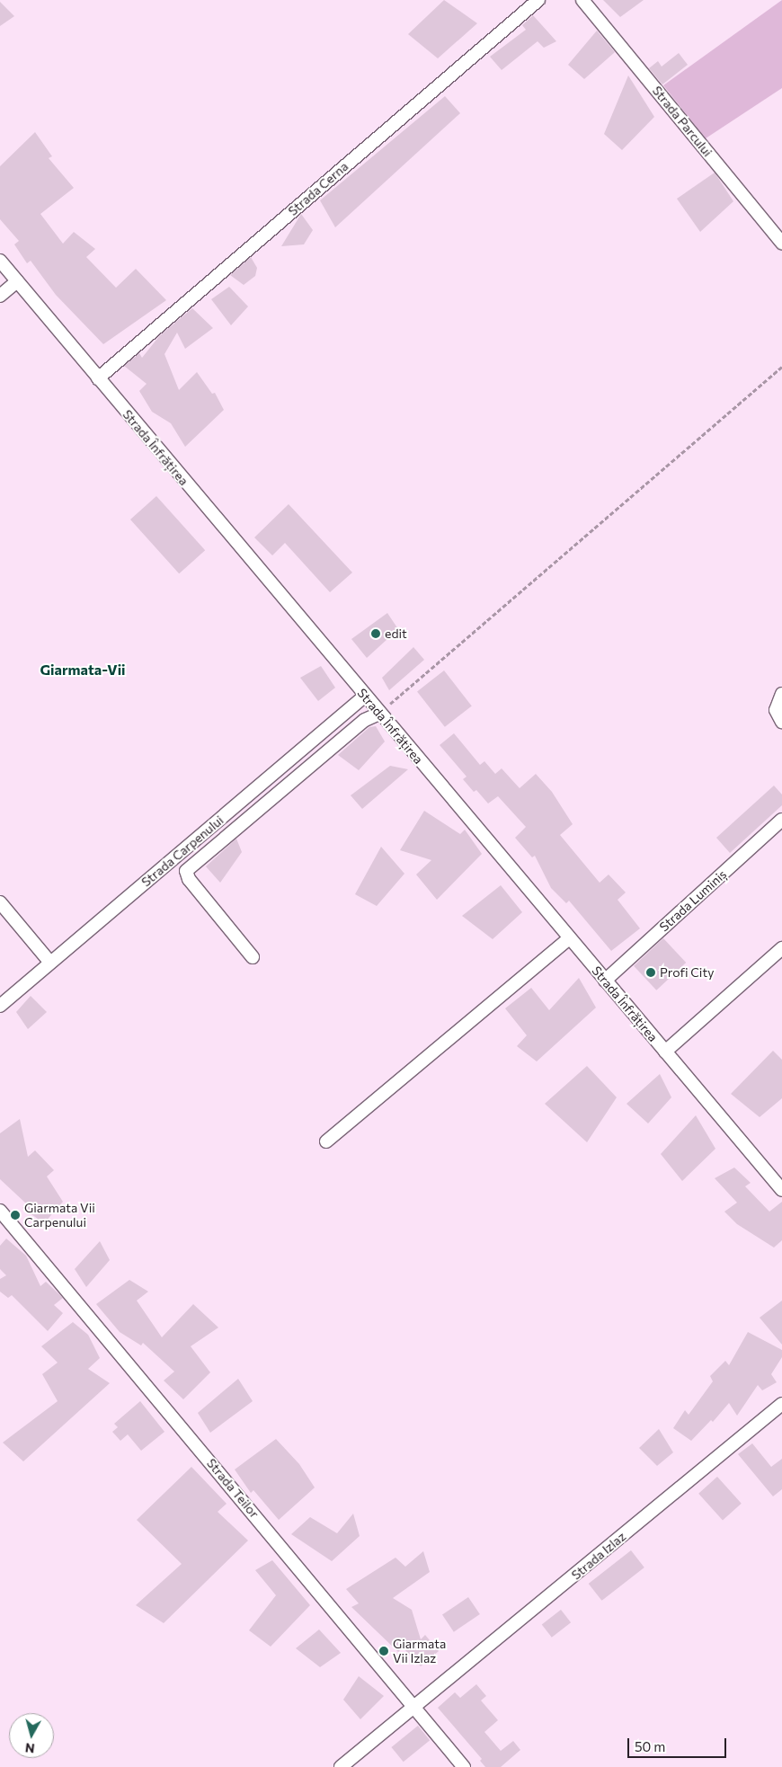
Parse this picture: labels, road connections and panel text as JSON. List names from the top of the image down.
{
  "streets": {
    "street": [
      "Strada Parcului",
      "Strada Cerna",
      "Strada Înfrățirea",
      "Strada Carpenului",
      "Strada Luminiș",
      "Strada Teilor",
      "Strada Izlaz"
    ]
  },
  "crossings": [
    ["Strada Cerna", "Strada Înfrățirea"],
    ["Strada Înfrățirea", "Strada Carpenului"],
    ["Strada Înfrățirea", "Strada Luminiș"],
    ["Strada Teilor", "Strada Izlaz"]
  ],
  "districts": ["Giarmata-Vii"],
  "places": [
    "edit",
    "Profi City",
    "Giarmata Vii Carpenului",
    "Giarmata Vii Izlaz"
  ],
  "scale_bar": "50 m",
  "north": "bottom"
}
